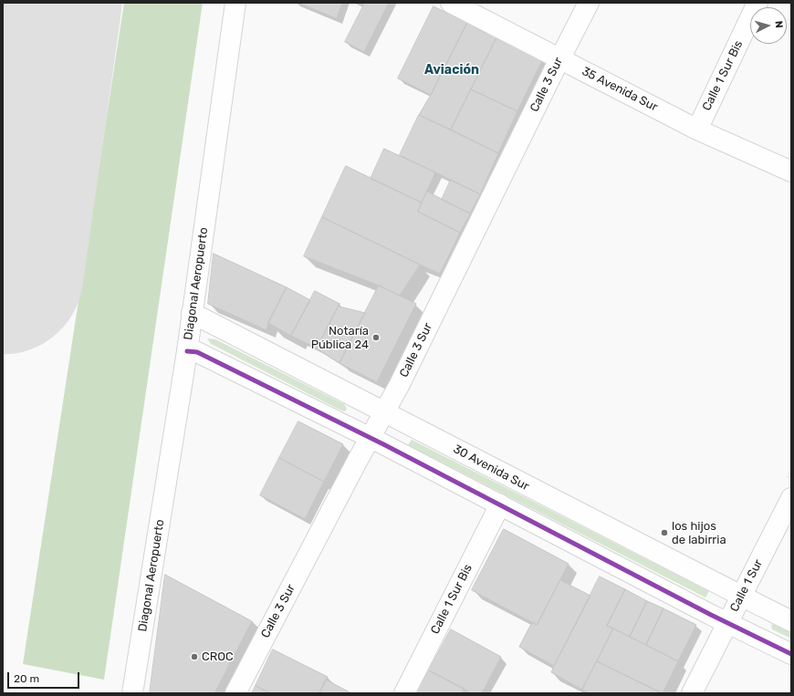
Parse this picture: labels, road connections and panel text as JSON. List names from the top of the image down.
{
  "streets": {
    "street": [
      "Calle 1 Sur Bis",
      "Calle 3 Sur",
      "35 Avenida Sur",
      "Diagonal Aeropuerto",
      "30 Avenida Sur",
      "Calle 1 Sur"
    ]
  },
  "crossings": [
    ["Calle 1 Sur Bis", "35 Avenida Sur"],
    ["Calle 3 Sur", "35 Avenida Sur"],
    ["Calle 3 Sur", "30 Avenida Sur"],
    ["Diagonal Aeropuerto", "30 Avenida Sur"],
    ["30 Avenida Sur", "Calle 1 Sur"]
  ],
  "districts": ["Aviación"],
  "places": ["Notaría Pública 24", "los hijos de labirria", "CROC"],
  "scale_bar": "20 m",
  "north": "right"
}
